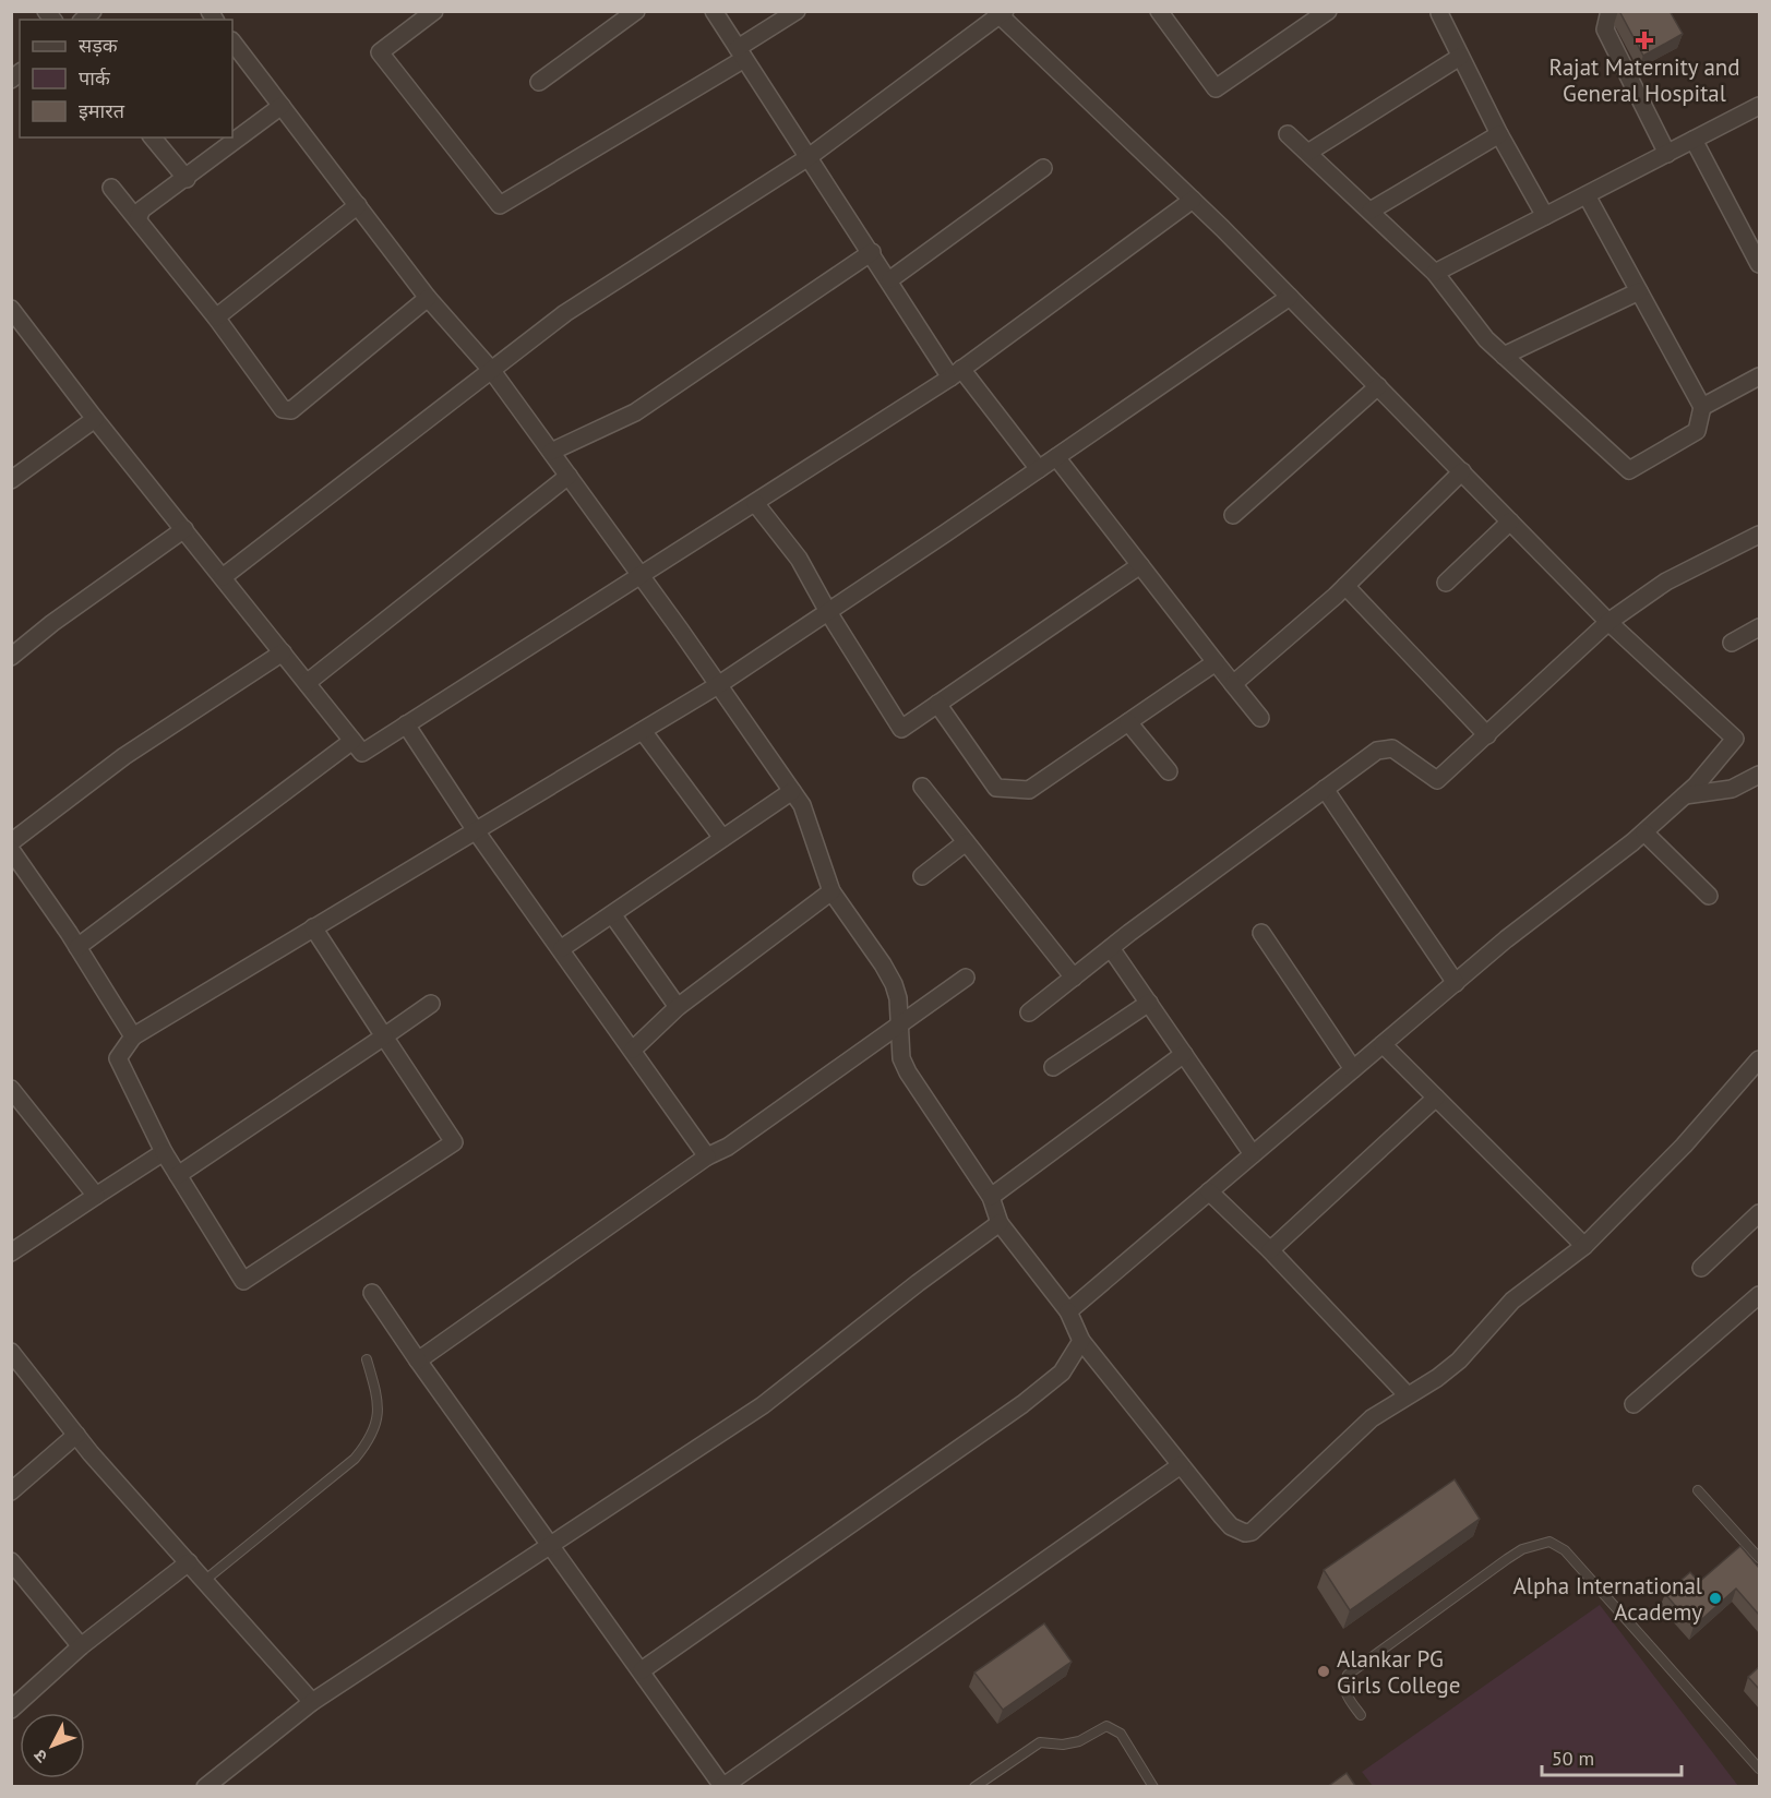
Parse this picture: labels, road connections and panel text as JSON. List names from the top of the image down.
{
  "places": {
    "health": ["Rajat Maternity and General Hospital"],
    "other": ["Alpha International Academy", "Alankar PG Girls College"]
  },
  "legend": ["सड़क", "पार्क", "इमारत"],
  "scale_bar": "50 m",
  "north": "bottom left"
}
